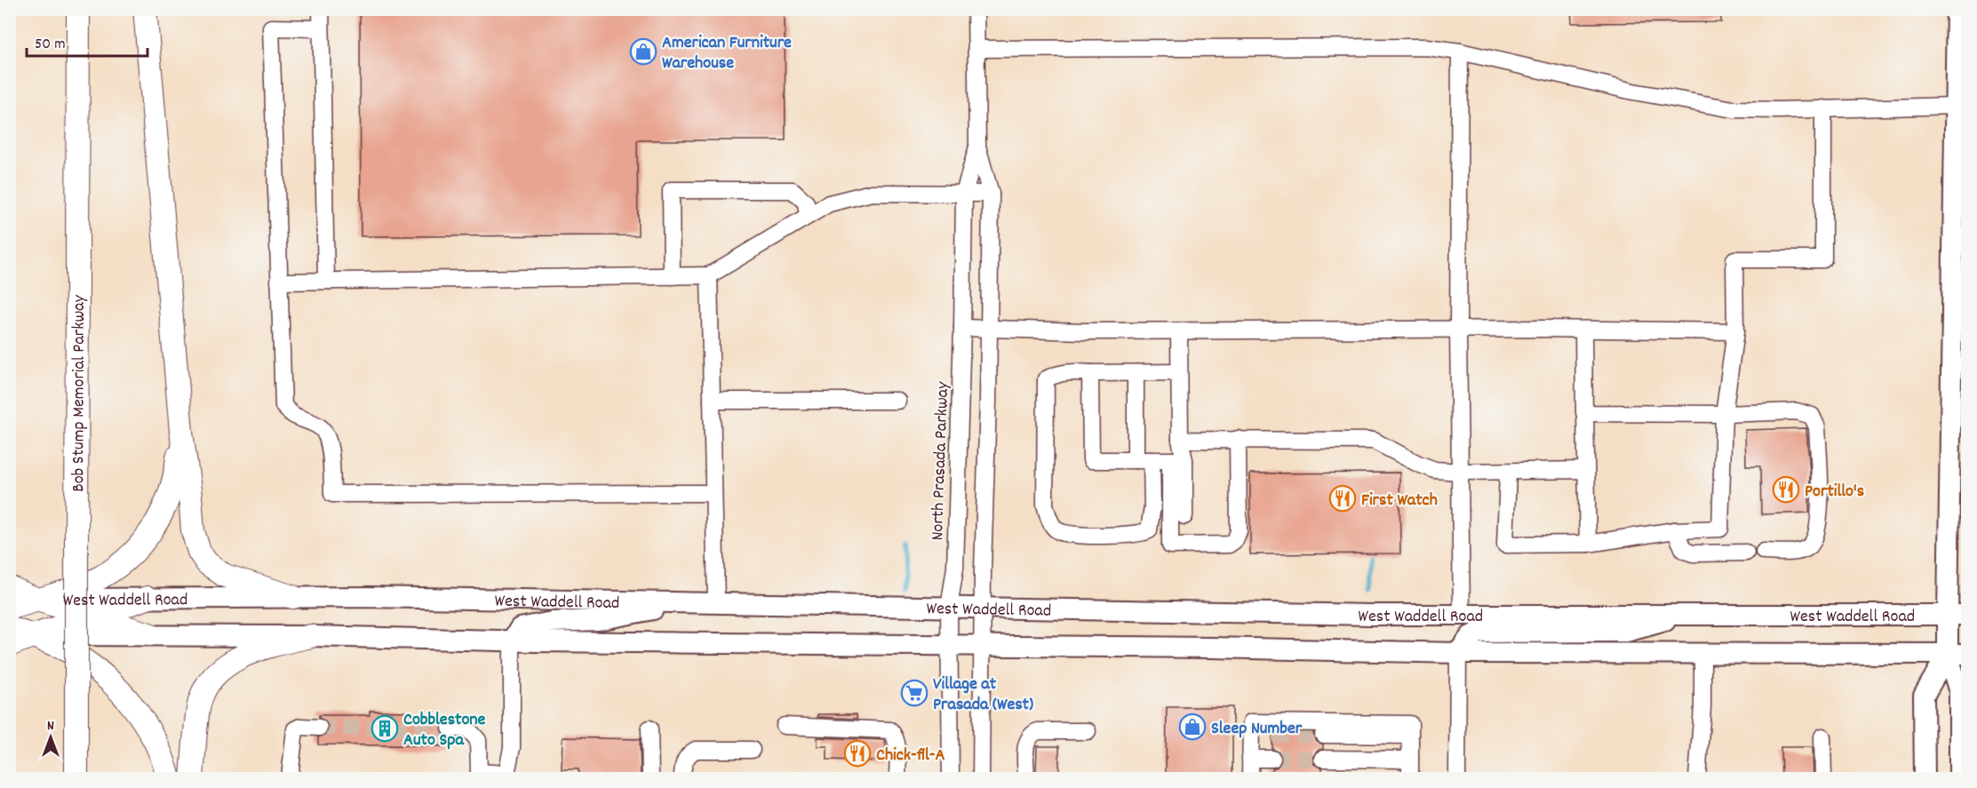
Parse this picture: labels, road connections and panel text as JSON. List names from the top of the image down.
{
  "streets": {
    "highway": ["Bob Stump Memorial Parkway"],
    "main road": ["West Waddell Road"],
    "street": ["North Prasada Parkway"]
  },
  "crossings": [
    ["North Prasada Parkway", "West Waddell Road"]
  ],
  "places": {
    "shop": ["American Furniture Warehouse", "Sleep Number"],
    "restaurant": ["Portillo's", "First Watch", "Chick-fil-A"],
    "supermarket": ["Village at Prasada (West)"],
    "building": ["Cobblestone Auto Spa"]
  },
  "scale_bar": "50 m",
  "north": "top"
}
